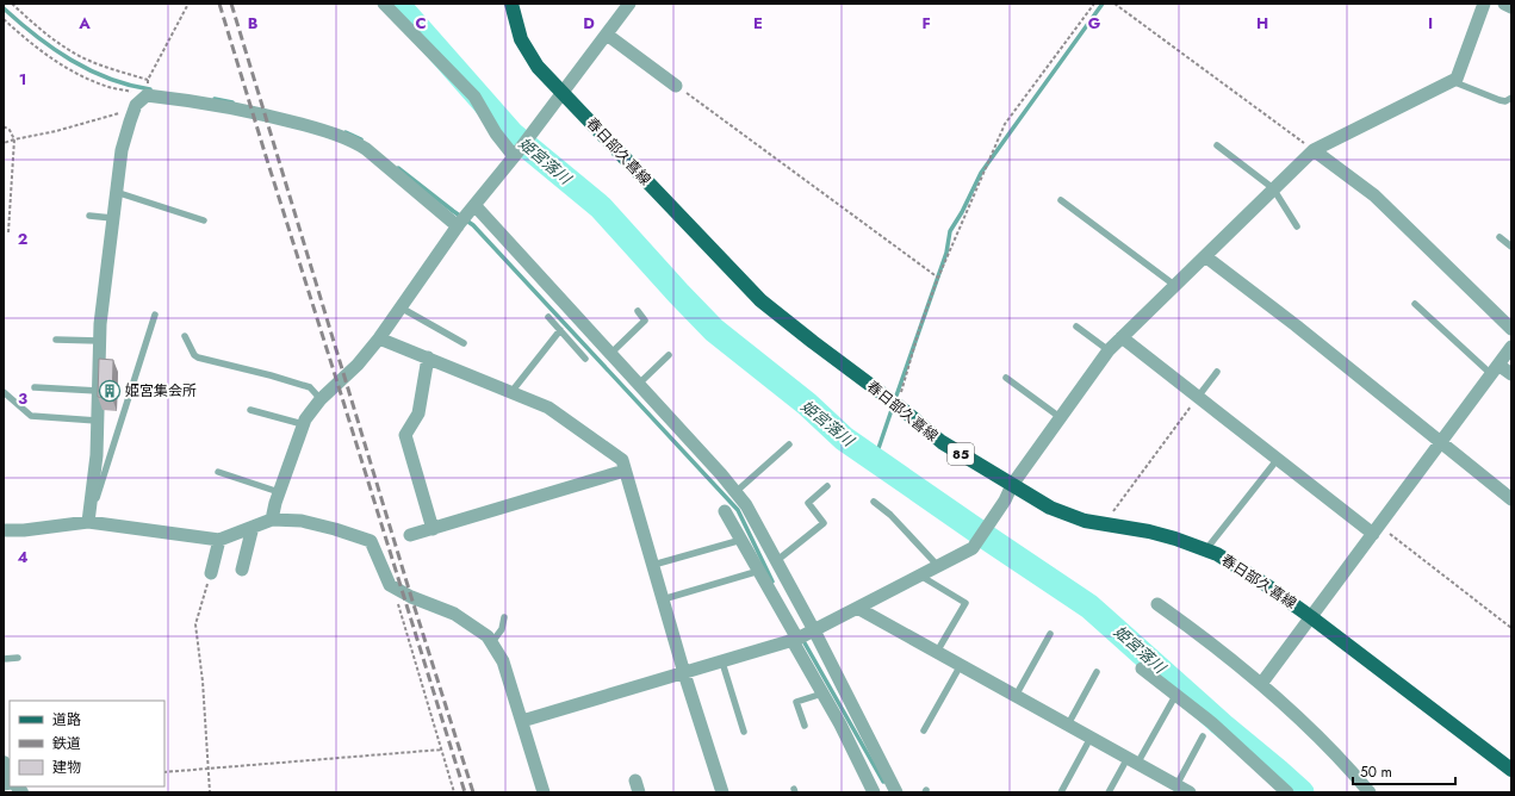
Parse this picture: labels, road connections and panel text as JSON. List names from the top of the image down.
{
  "streets": {
    "main road": ["春日部久喜線", "85"]
  },
  "water": ["姫宮落川"],
  "places": {
    "building": ["姫宮集会所"]
  },
  "legend": ["道路", "鉄道", "建物"],
  "scale_bar": "50 m",
  "grid": {
    "columns": [
      "A",
      "B",
      "C",
      "D",
      "E",
      "F",
      "G",
      "H",
      "I"
    ],
    "rows": [
      "1",
      "2",
      "3",
      "4"
    ]
  }
}
